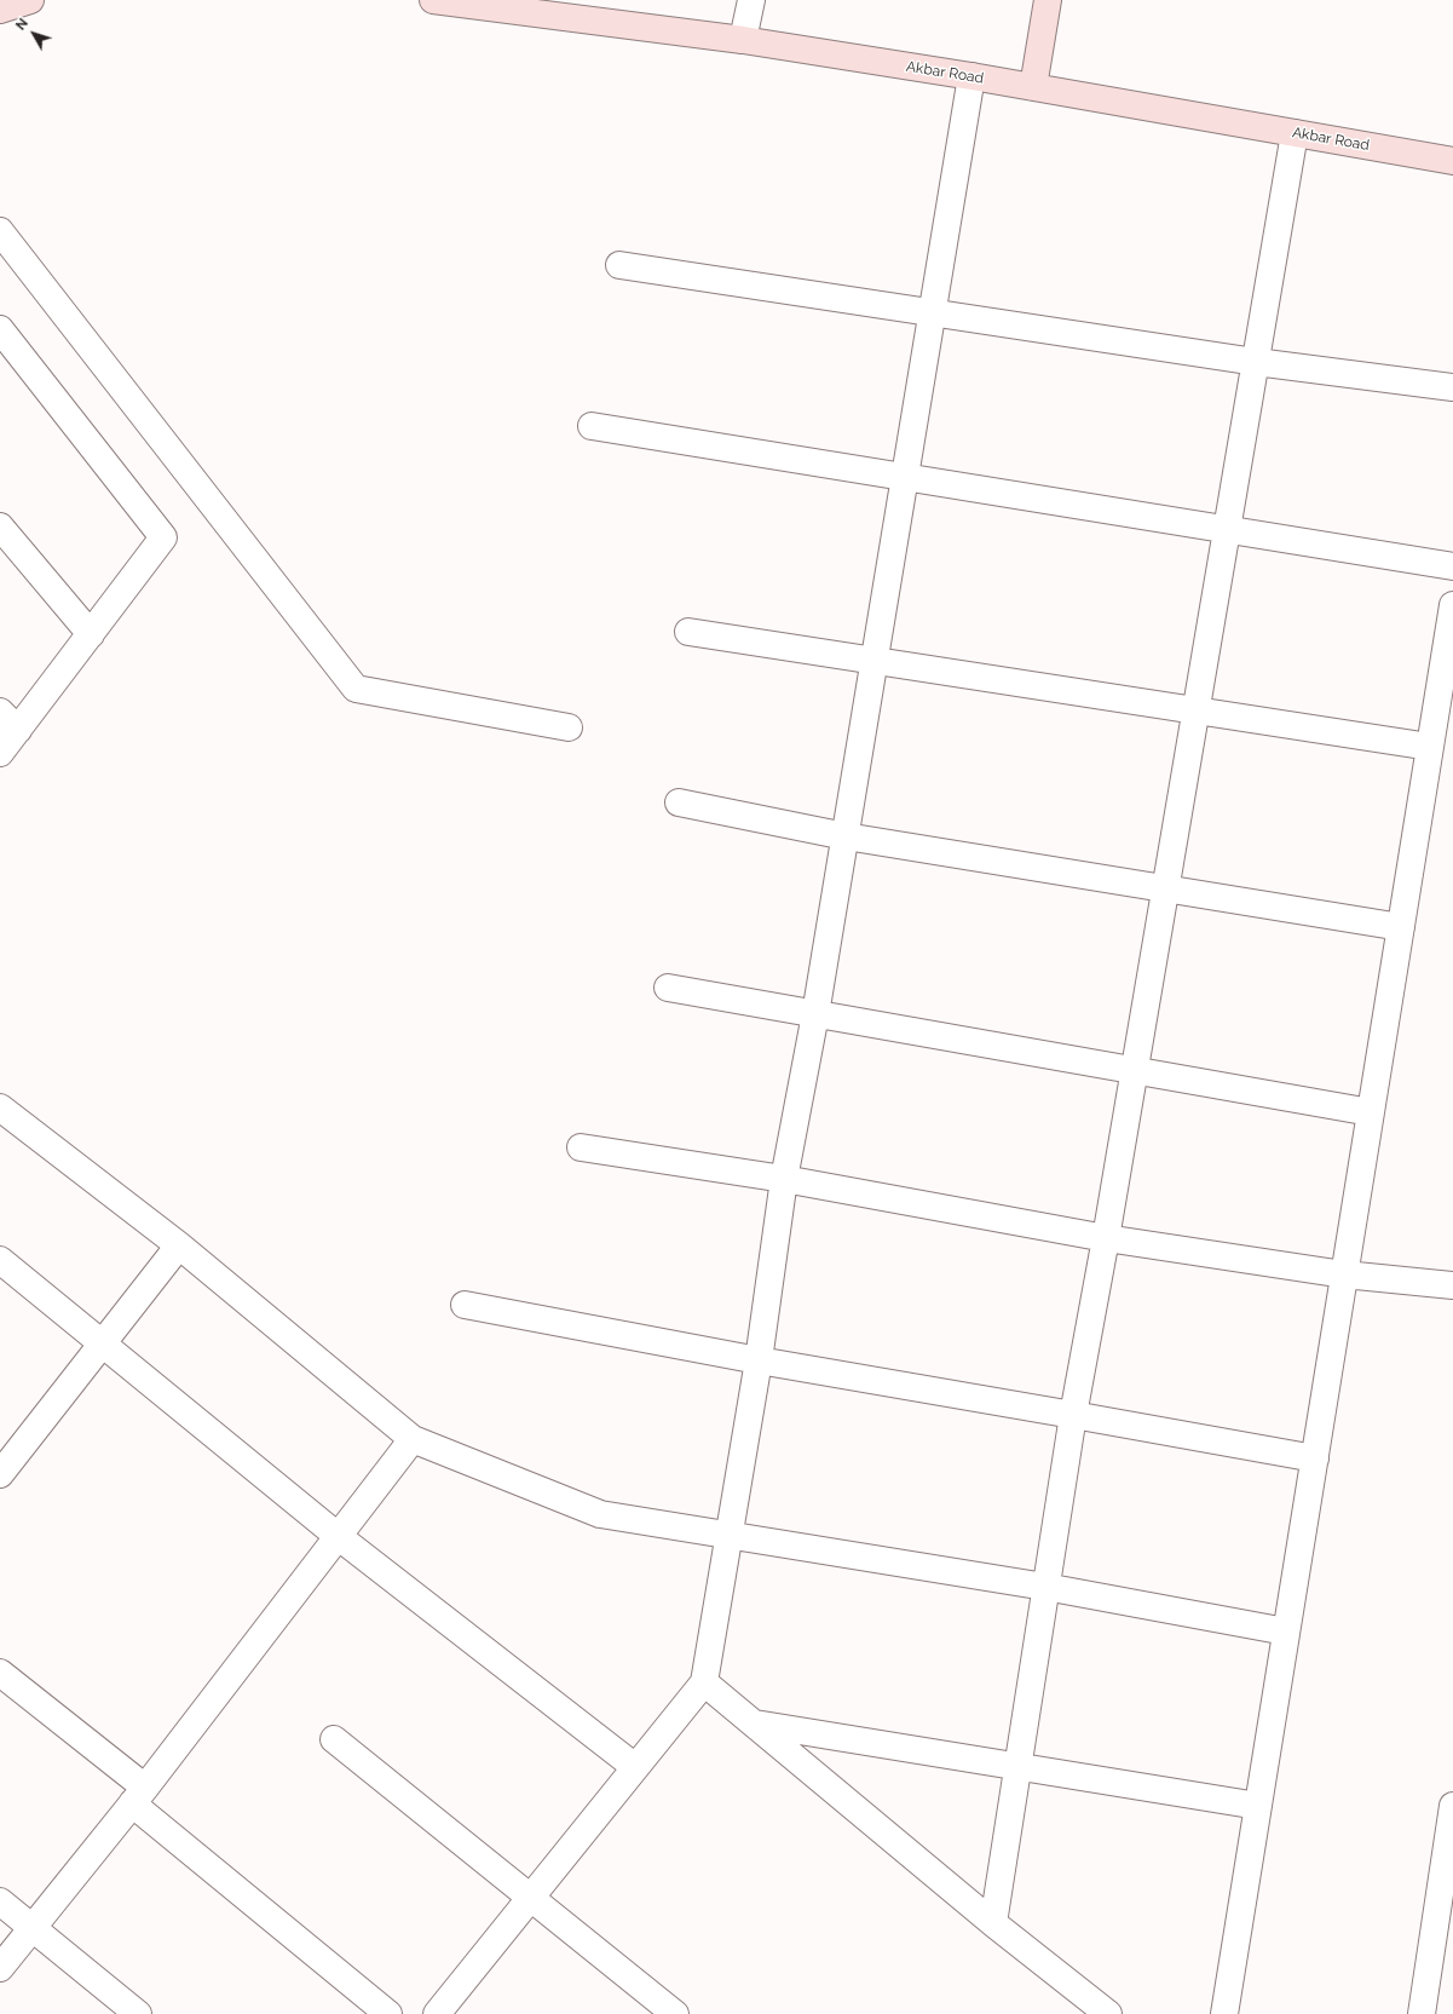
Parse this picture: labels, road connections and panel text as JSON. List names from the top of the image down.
{
  "streets": {
    "main road": ["Akbar Road"]
  },
  "north": "top left"
}
